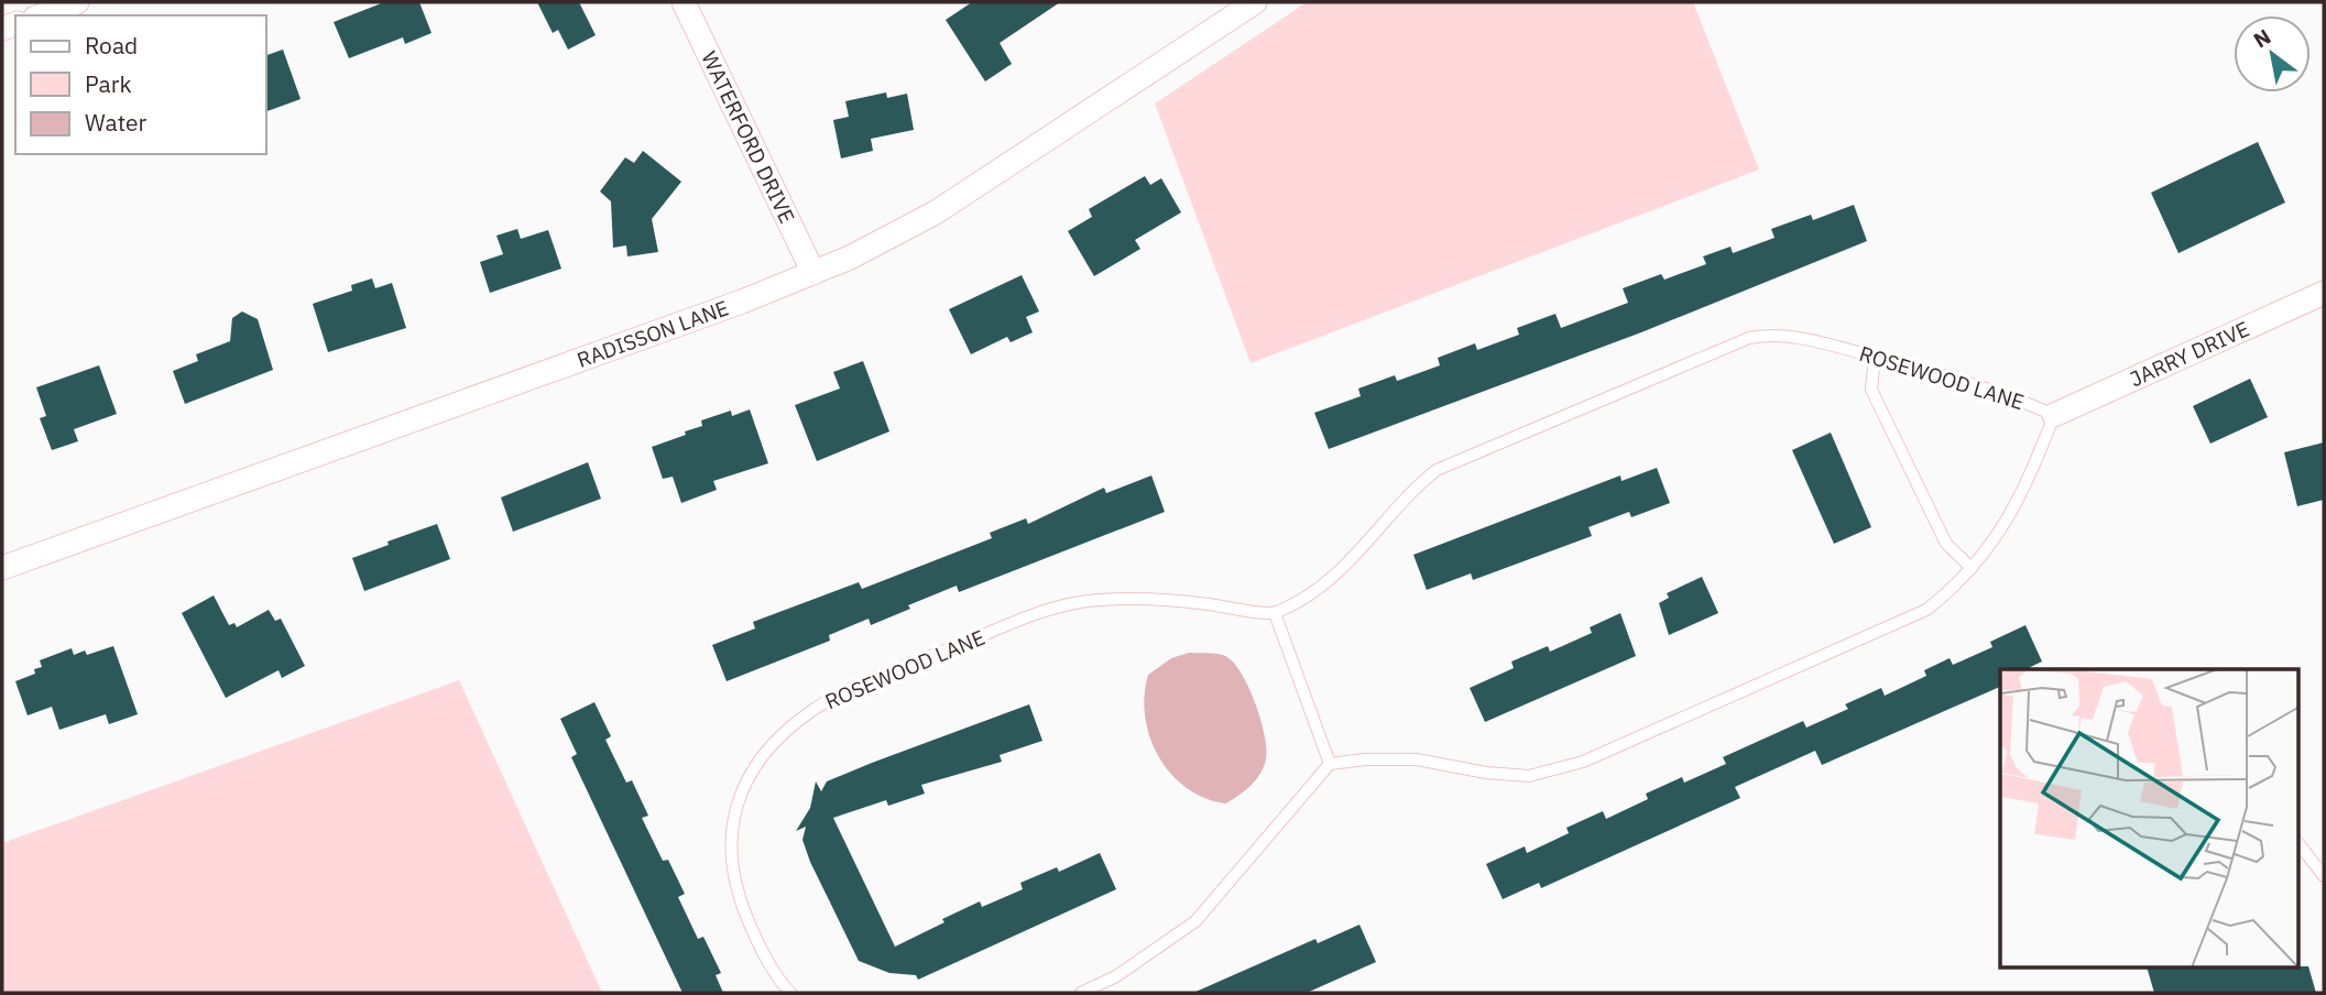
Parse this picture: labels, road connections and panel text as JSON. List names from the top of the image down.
{
  "streets": {
    "street": ["WATERFORD DRIVE", "RADISSON LANE", "JARRY DRIVE"],
    "lane": ["ROSEWOOD LANE"]
  },
  "crossings": [
    ["WATERFORD DRIVE", "RADISSON LANE"],
    ["JARRY DRIVE", "ROSEWOOD LANE"]
  ],
  "legend": ["Road", "Park", "Water"],
  "north": "top left"
}
